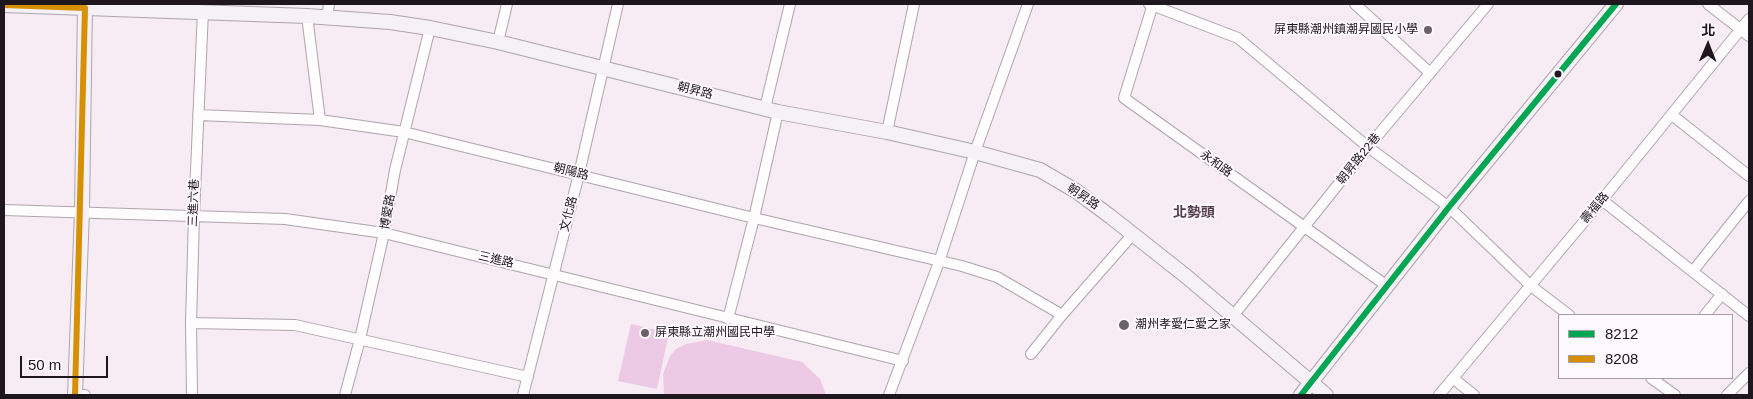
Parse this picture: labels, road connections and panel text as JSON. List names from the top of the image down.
{
  "streets": {
    "main road": ["朝昇路"],
    "street": [
      "朝昇路22巷",
      "永和路",
      "朝陽路",
      "三進六巷",
      "壽福路",
      "博愛路",
      "文化路",
      "三進路"
    ]
  },
  "crossings": [
    ["朝昇路", "朝昇路22巷"],
    ["朝昇路", "三進六巷"],
    ["朝昇路", "博愛路"],
    ["朝昇路", "文化路"],
    ["朝昇路22巷", "永和路"],
    ["朝陽路", "三進六巷"],
    ["朝陽路", "博愛路"],
    ["朝陽路", "文化路"],
    ["三進六巷", "三進路"],
    ["博愛路", "三進路"],
    ["文化路", "三進路"]
  ],
  "districts": ["北勢頭"],
  "places": ["屏東縣潮州鎮潮昇國民小學", "潮州孝愛仁愛之家", "屏東縣立潮州國民中學"],
  "lines": ["transit line 8212", "transit line 8208"],
  "legend": ["8212", "8208"],
  "scale_bar": "50 m",
  "north": "top"
}
